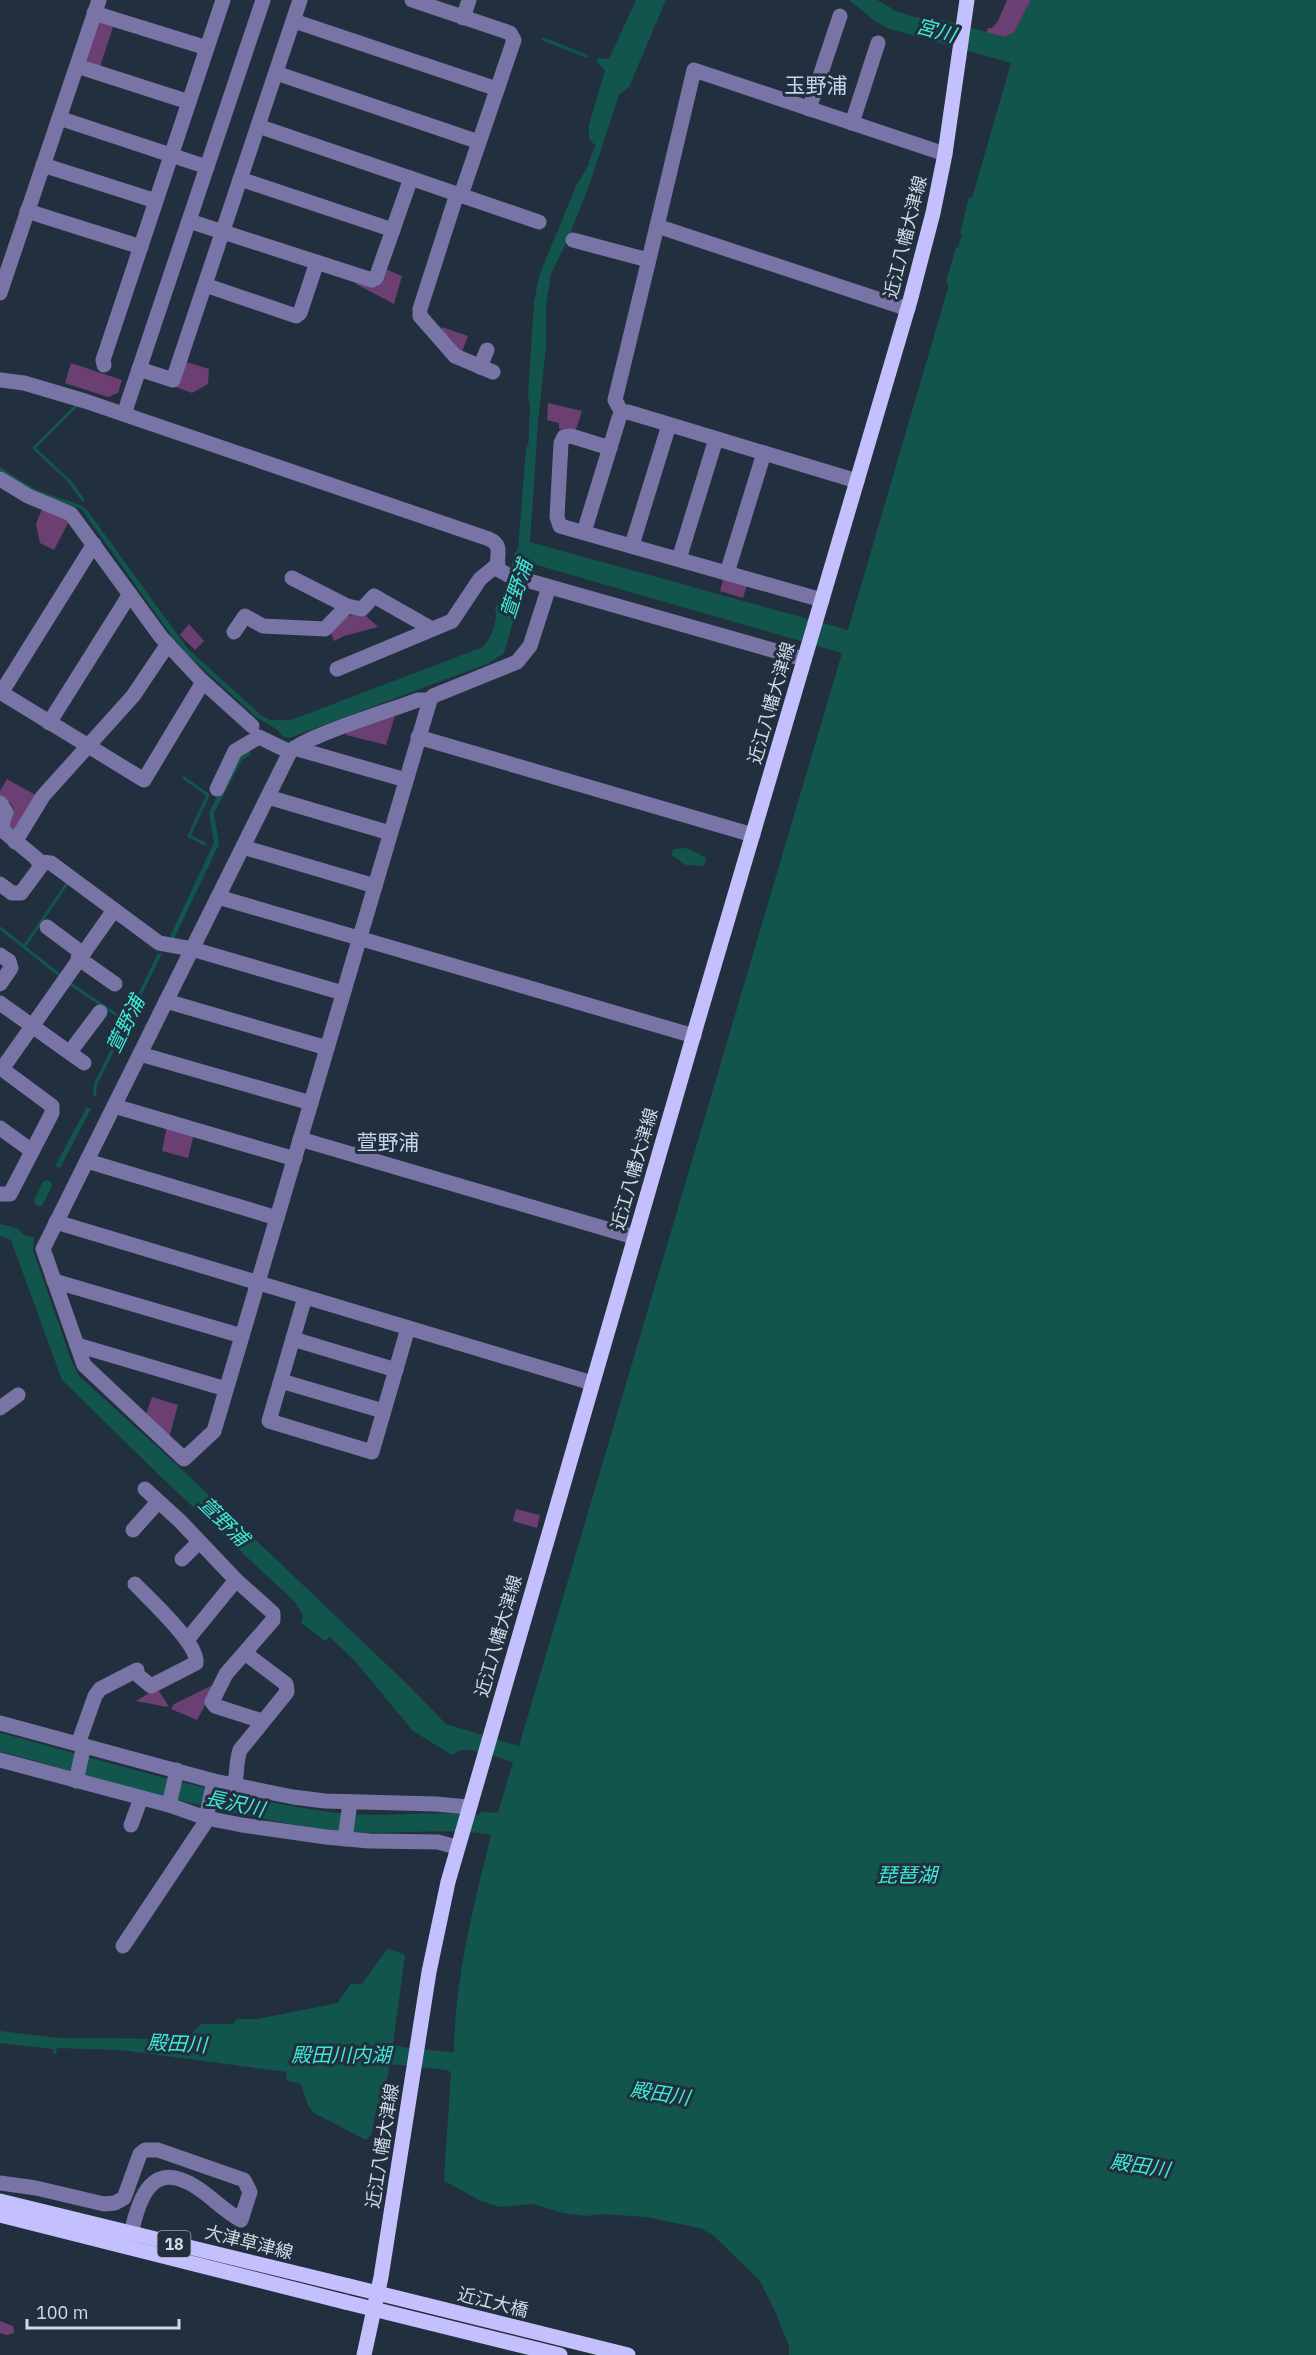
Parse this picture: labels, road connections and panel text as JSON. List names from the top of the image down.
{
  "streets": {
    "main road": [
      "近江八幡大津線",
      "大津草津線",
      "18",
      "近江大橋"
    ]
  },
  "crossings": [
    ["大津草津線", "近江大橋"]
  ],
  "districts": ["玉野浦", "萱野浦"],
  "water": [
    "宮川",
    "萱野浦",
    "長沢川",
    "琵琶湖",
    "殿田川",
    "殿田川内湖"
  ],
  "scale_bar": "100 m"
}
